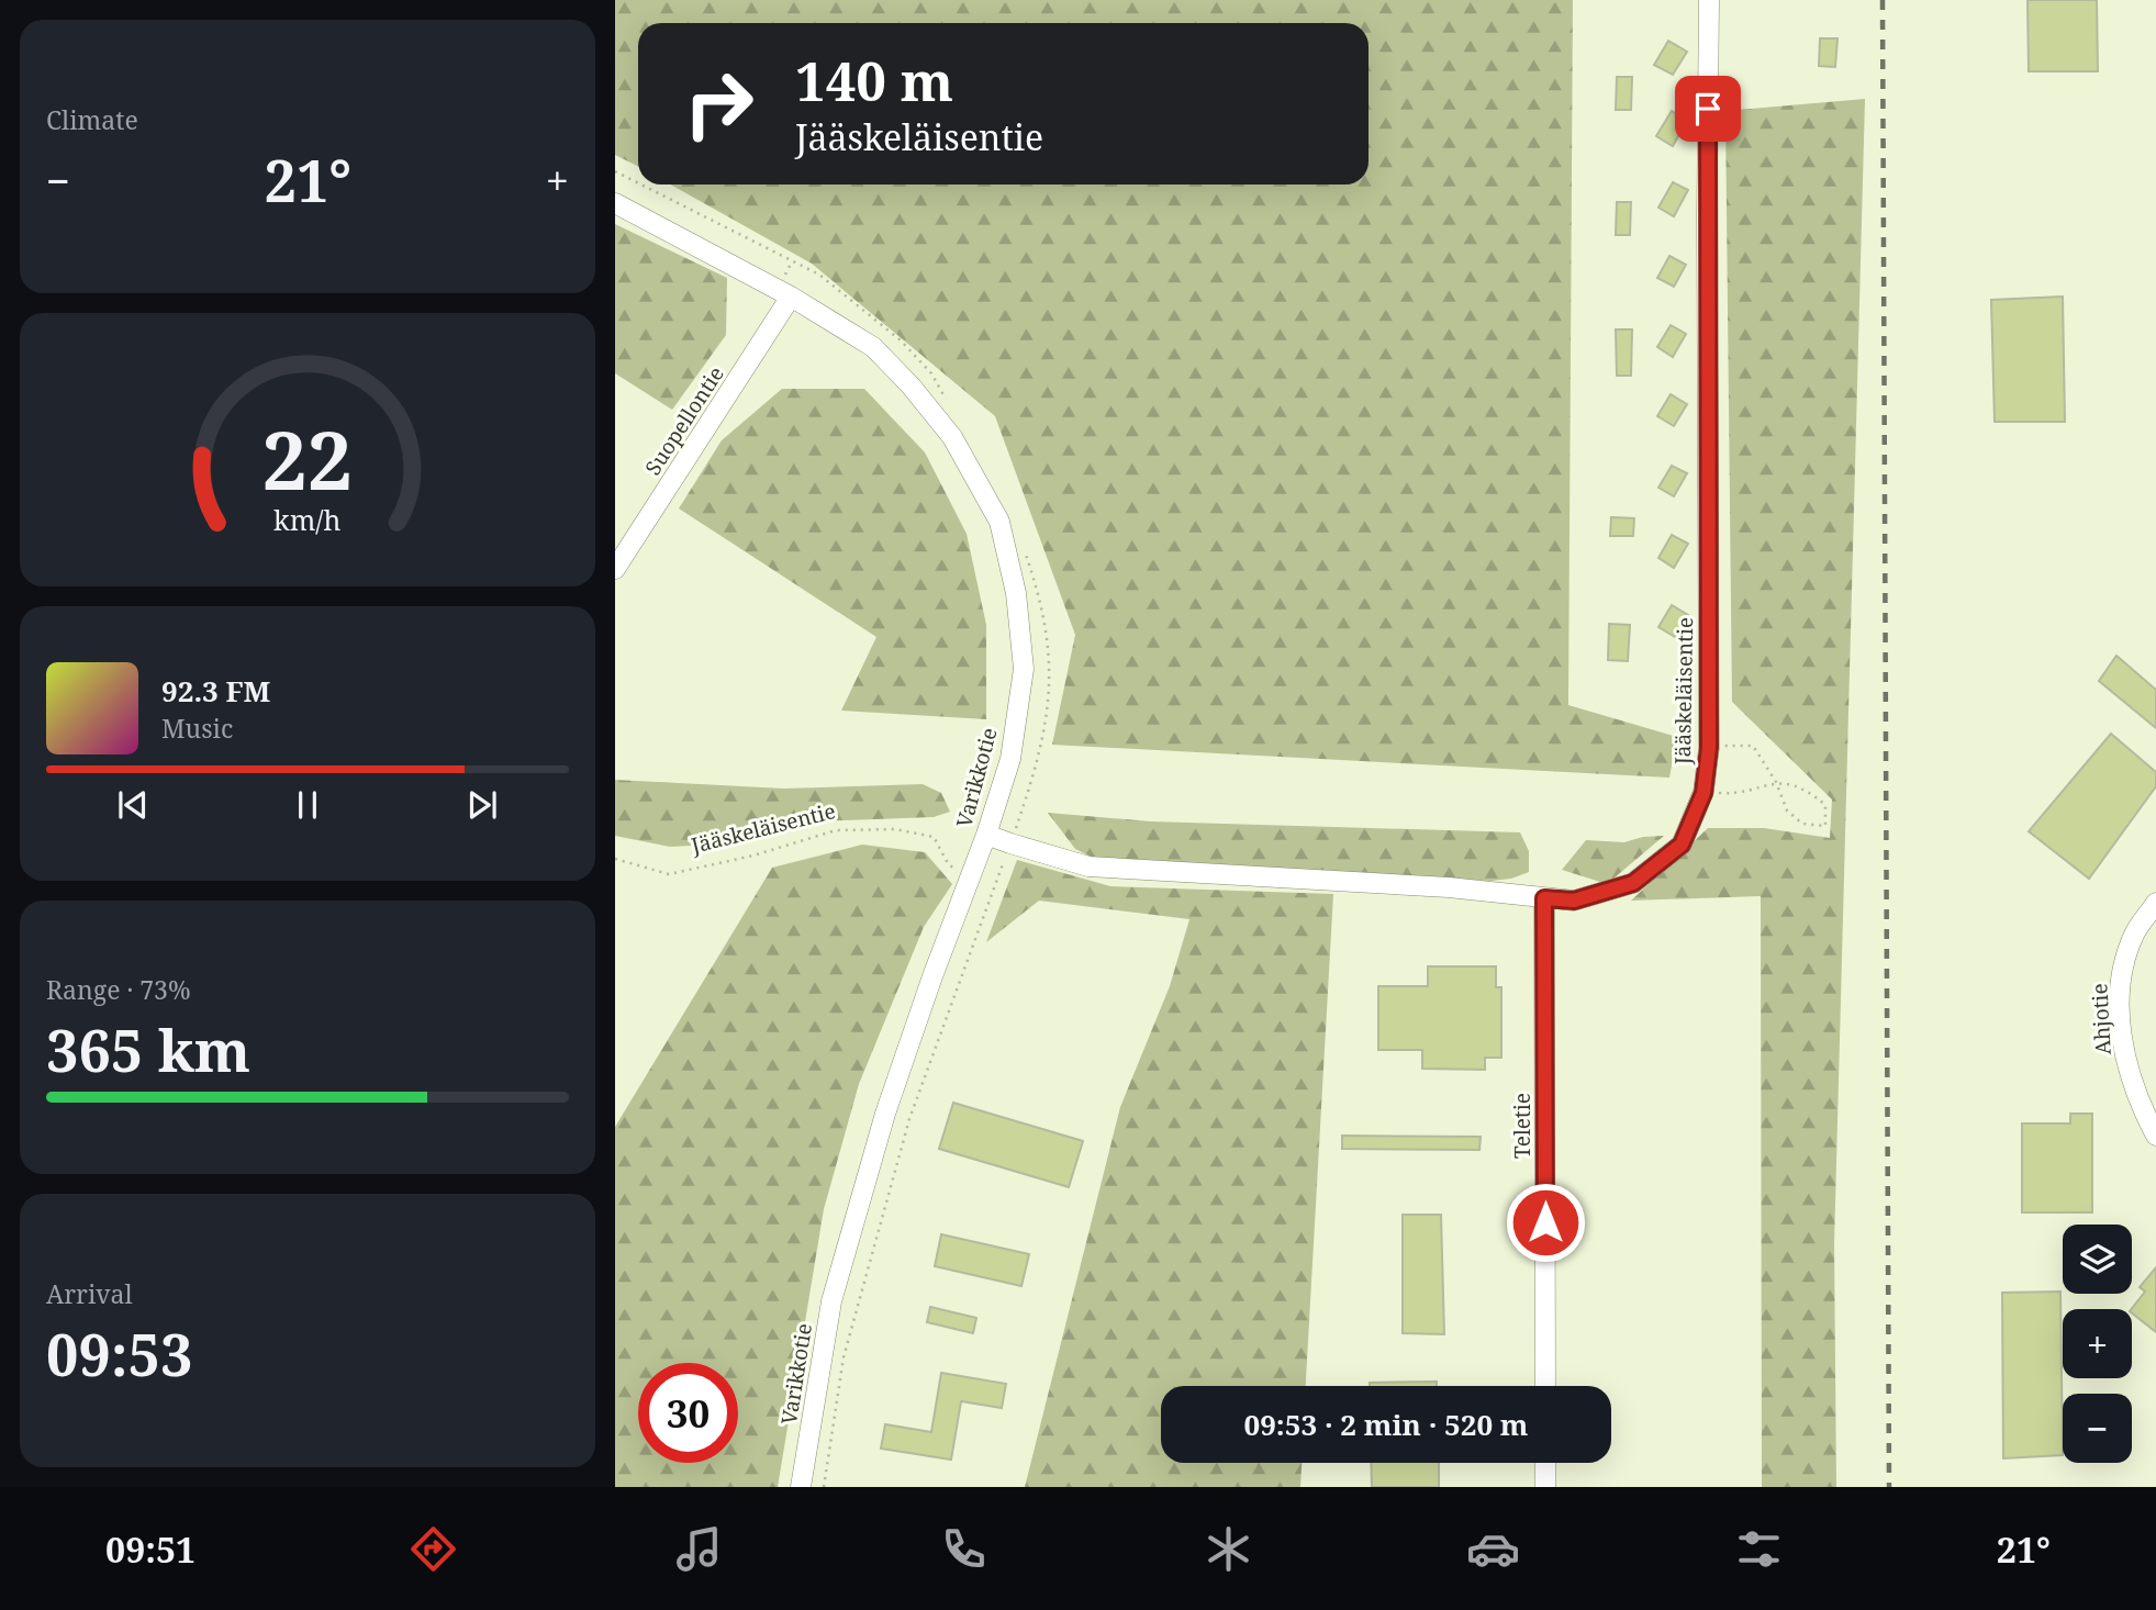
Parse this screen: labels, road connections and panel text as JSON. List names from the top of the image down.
{
  "streets": {
    "street": [
      "Suopellontie",
      "Jääskeläisentie",
      "Varikkotie",
      "Ahjotie",
      "Teletie"
    ]
  },
  "crossings": [
    ["Suopellontie", "Varikkotie"],
    ["Jääskeläisentie", "Varikkotie"],
    ["Jääskeläisentie", "Teletie"]
  ],
  "page": {
    "tile": [
      "Climate",
      ["Range · 73%", "365 km"],
      ["Arrival", "09:53"]
    ],
    "turn": ["140 m", "Jääskeläisentie"],
    "heat": ["−", "21°", "+"],
    "song": ["92.3 FM", "Music"],
    "map_buttons": ["+", "−"],
    "limit": "30",
    "trip": "09:53 · 2 min · 520 m",
    "tabs": ["09:51", "21°"],
    "gauge": ["22", "km/h"]
  }
}
